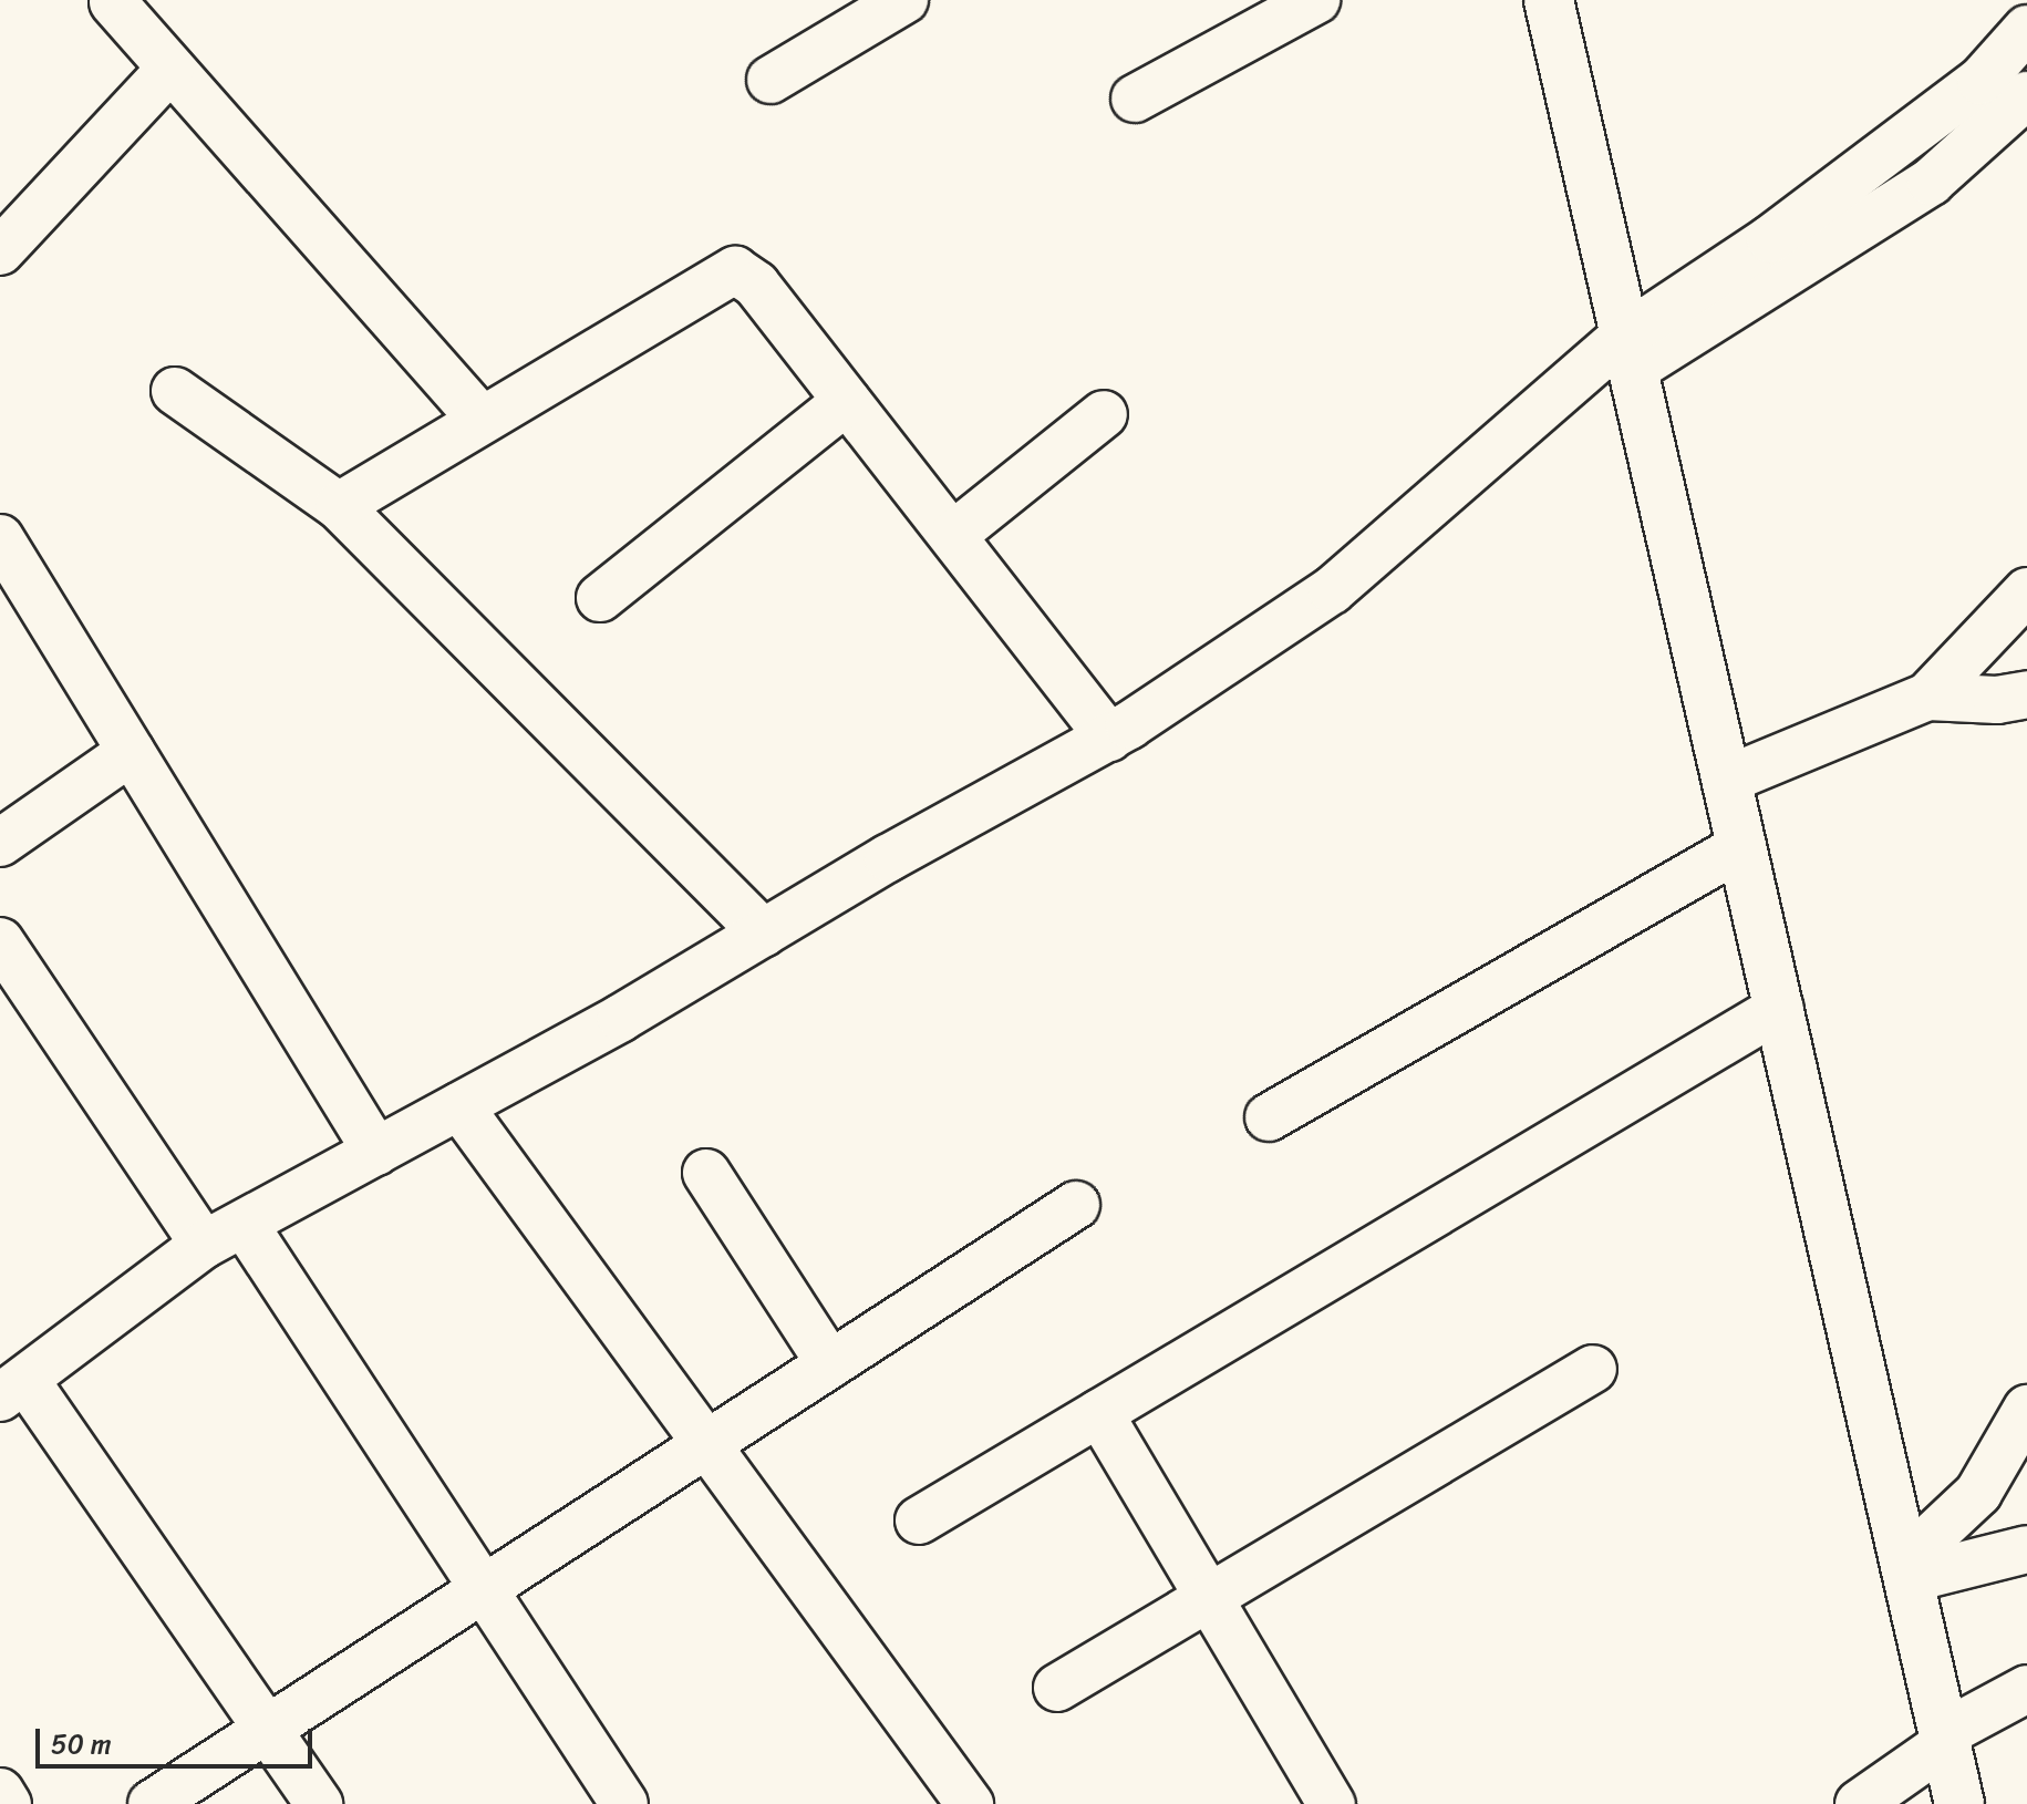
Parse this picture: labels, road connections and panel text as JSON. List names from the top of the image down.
{
  "scale_bar": "50 m"
}
